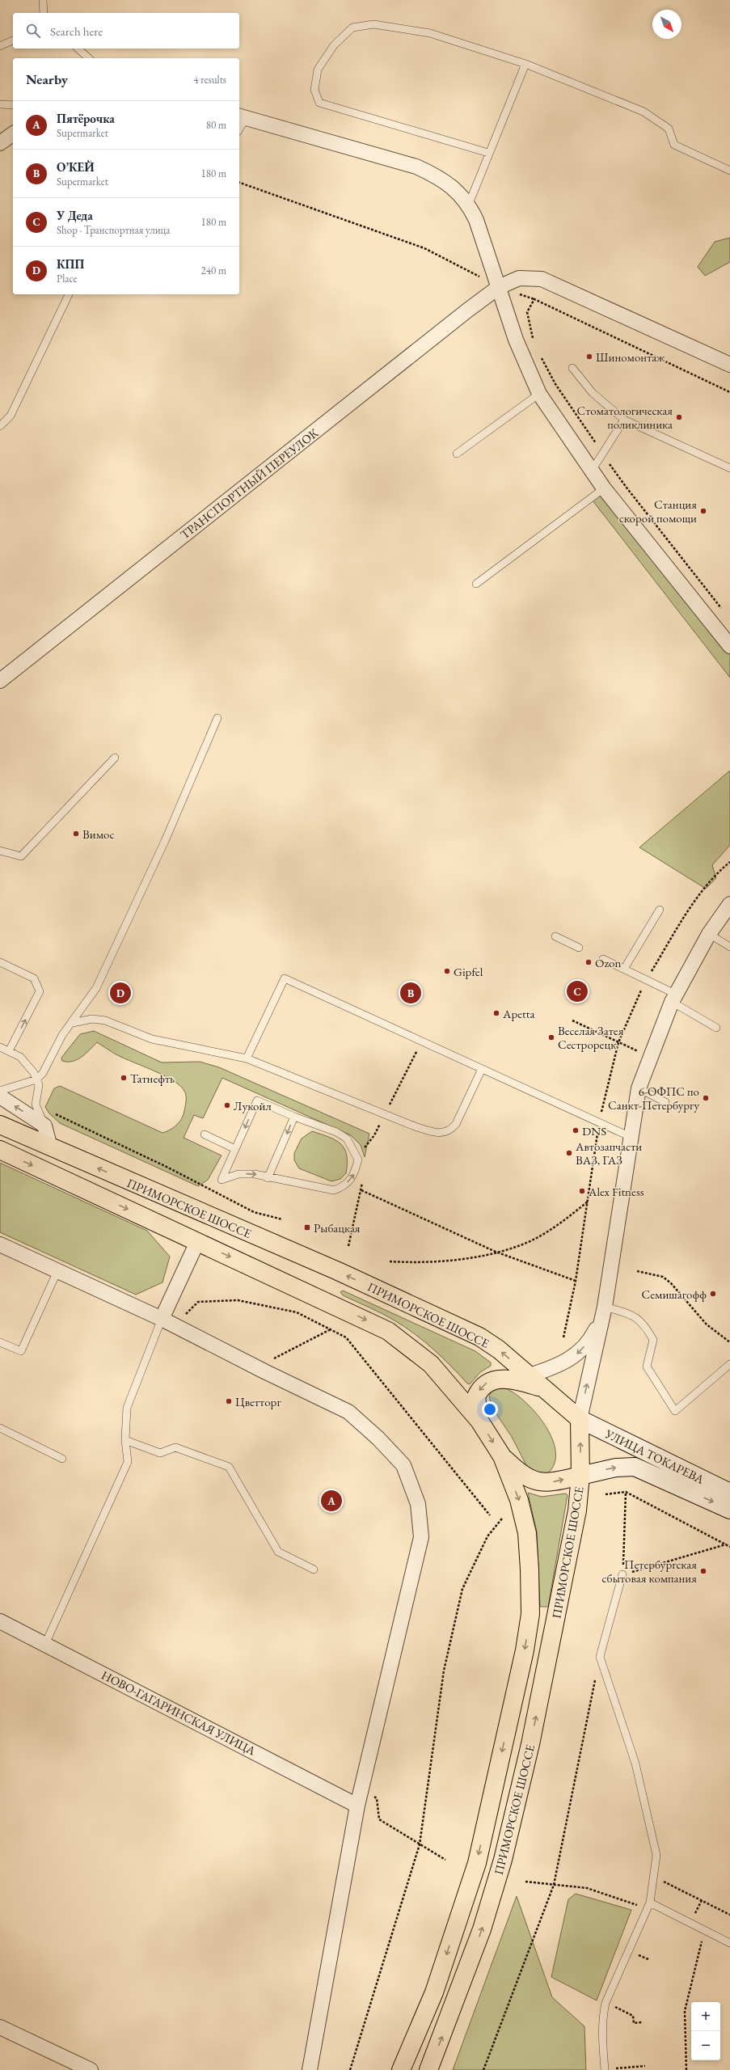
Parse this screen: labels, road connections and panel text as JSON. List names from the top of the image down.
{
  "streets": {
    "highway": ["ПРИМОРСКОЕ ШОССЕ"],
    "main road": ["УЛИЦА ТОКАРЕВА"],
    "street": ["ТРАНСПОРТНЫЙ ПЕРЕУЛОК", "НОВО-ГАГАРИНСКАЯ УЛИЦА"]
  },
  "crossings": [
    ["ПРИМОРСКОЕ ШОССЕ", "УЛИЦА ТОКАРЕВА"]
  ],
  "places": {
    "other": [
      "Шиномонтаж",
      "Стоматологическая поликлиника",
      "Станция скорой помощи",
      "Вимос",
      "Ozon",
      "Gipfel",
      "Apetta",
      "Веселая Затея Сестрорецк",
      "Татнефть",
      "6-ОФПС по Санкт-Петербургу",
      "Лукойл",
      "DNS",
      "Автозапчасти ВАЗ, ГАЗ",
      "Alex Fitness",
      "Семишагофф",
      "Цветторг",
      "Петербургская сбытовая компания"
    ],
    "transit": ["Рыбацкая"]
  },
  "north": "bottom right",
  "page": {
    "search": "Search here",
    "heading": ["Nearby", "4 results"],
    "list": [
      {
        "mark": "A",
        "name": "Пятёрочка",
        "note": "Supermarket",
        "value": "80 m"
      },
      {
        "mark": "B",
        "name": "О’КЕЙ",
        "note": "Supermarket",
        "value": "180 m"
      },
      {
        "mark": "C",
        "name": "У Деда",
        "note": "Shop · Транспортная улица",
        "value": "180 m"
      },
      {
        "mark": "D",
        "name": "КПП",
        "note": "Place",
        "value": "240 m"
      }
    ],
    "pins": [
      "C",
      "B",
      "D",
      "A"
    ],
    "map_buttons": ["+", "−"]
  }
}
